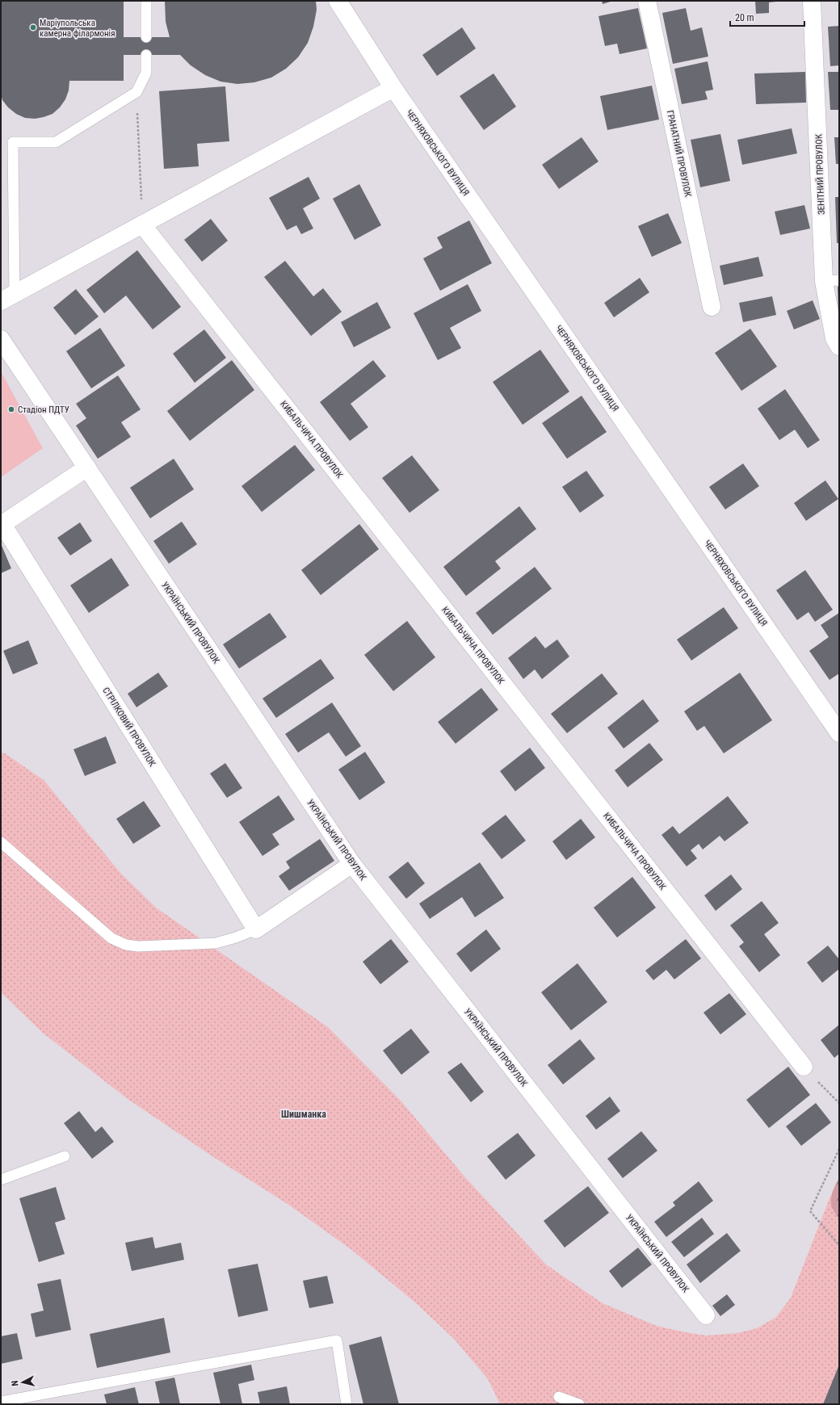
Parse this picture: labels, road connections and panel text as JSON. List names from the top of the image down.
{
  "streets": {
    "street": [
      "ЧЕРНЯХОВСЬКОГО ВУЛИЦЯ",
      "ГРАНАТНИЙ ПРОВУЛОК",
      "ЗЕНІТНИЙ ПРОВУЛОК",
      "КИБАЛЬЧИЧА ПРОВУЛОК",
      "УКРАЇНСЬКИЙ ПРОВУЛОК",
      "СТРІЛКОВИЙ ПРОВУЛОК"
    ]
  },
  "crossings": [
    ["УКРАЇНСЬКИЙ ПРОВУЛОК", "СТРІЛКОВИЙ ПРОВУЛОК"]
  ],
  "districts": ["Шишманка"],
  "places": ["Маріупольська камерна філармонія", "Стадіон ПДТУ"],
  "scale_bar": "20 m",
  "north": "left"
}
